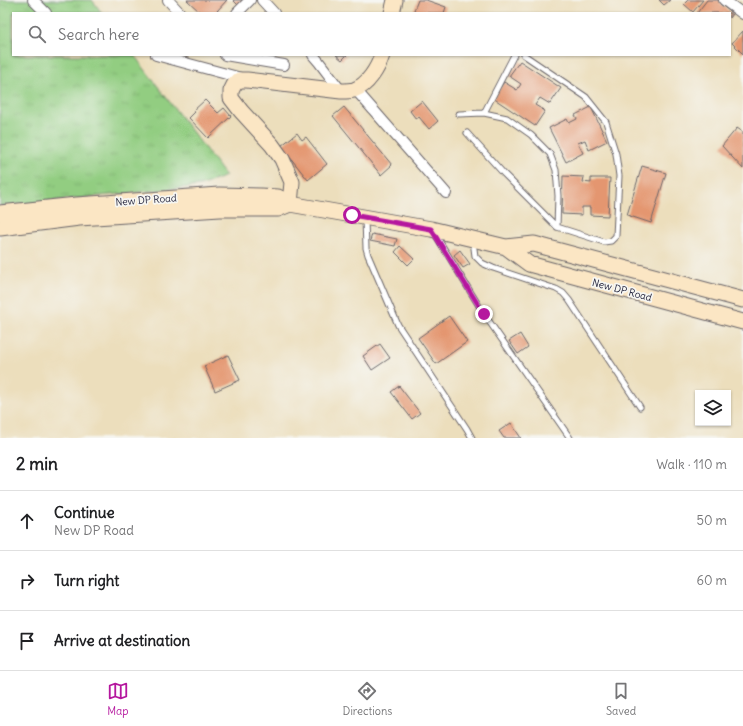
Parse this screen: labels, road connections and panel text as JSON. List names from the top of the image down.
{
  "streets": {
    "main road": ["New DP Road"]
  },
  "page": {
    "search": "Search here",
    "heading": ["2 min", "Walk · 110 m"],
    "list": [
      ["Continue", "New DP Road", "50 m"],
      ["Turn right", "60 m"],
      "Arrive at destination"
    ],
    "nav": ["Map", "Directions", "Saved"]
  }
}
